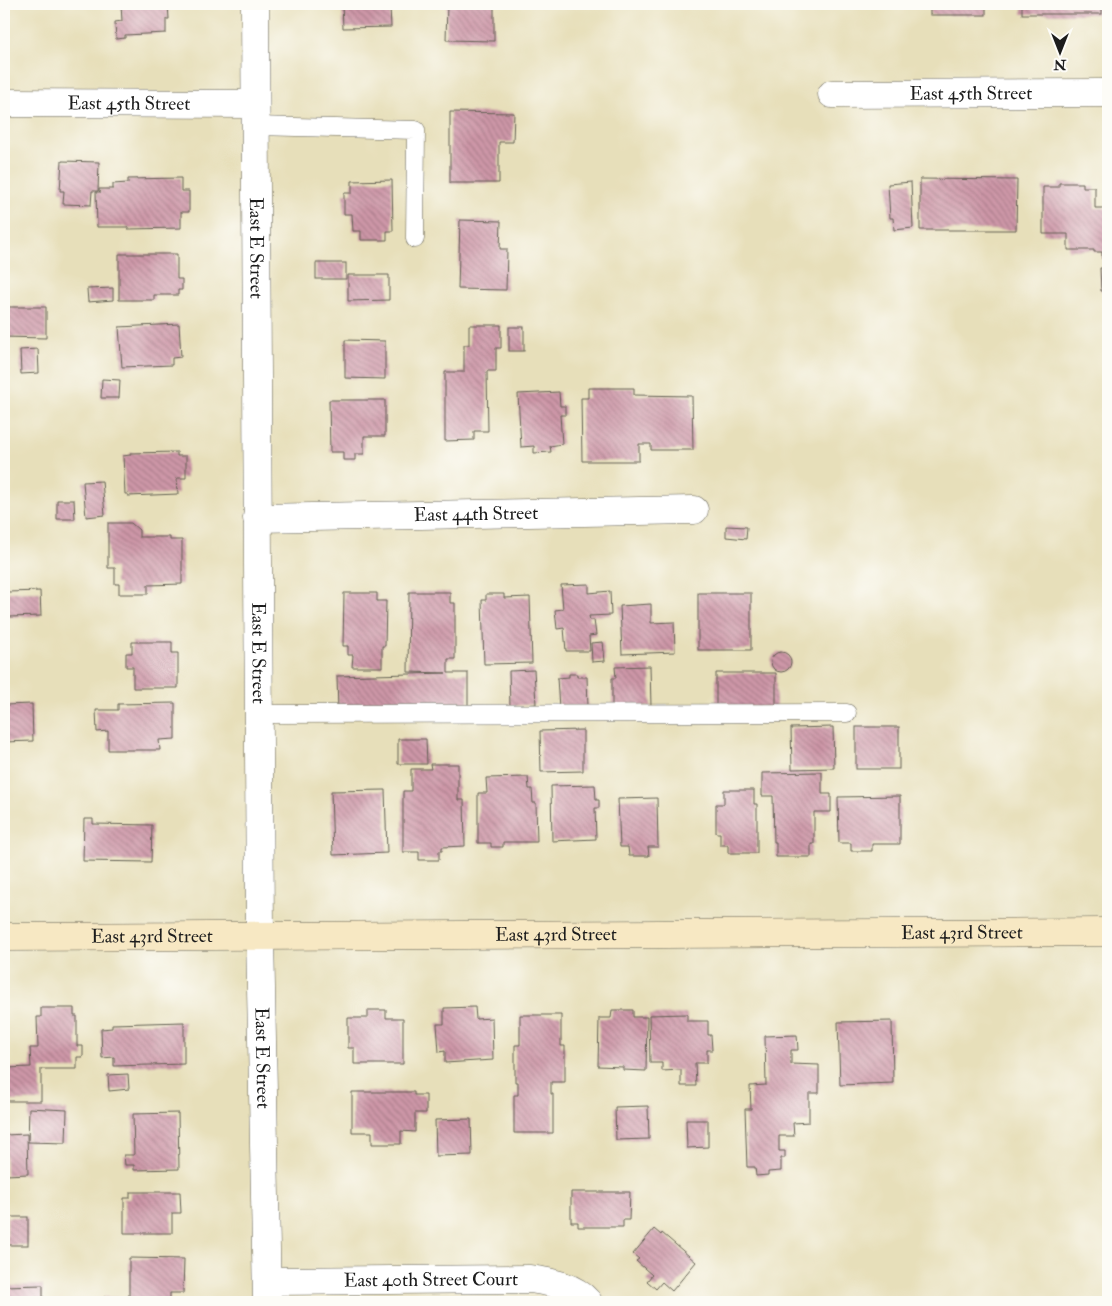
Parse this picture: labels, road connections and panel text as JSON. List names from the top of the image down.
{
  "streets": {
    "street": [
      "East 45th Street",
      "East E Street",
      "East 44th Street",
      "East 43rd Street",
      "East 40th Street Court"
    ]
  },
  "crossings": [
    ["East 45th Street", "East E Street"],
    ["East E Street", "East 44th Street"],
    ["East E Street", "East 43rd Street"],
    ["East E Street", "East 40th Street Court"]
  ],
  "north": "bottom"
}
